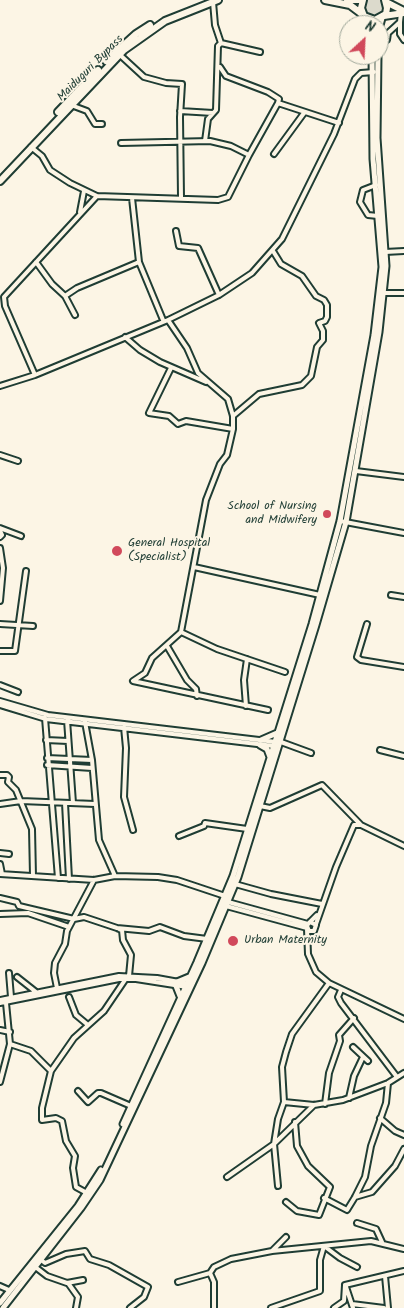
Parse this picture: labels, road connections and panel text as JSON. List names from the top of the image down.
{
  "streets": {
    "highway": ["Maiduguri Bypass"]
  },
  "places": ["School of Nursing and Midwifery", "General Hospital (Specialist)", "Urban Maternity"],
  "north": "top right"
}
